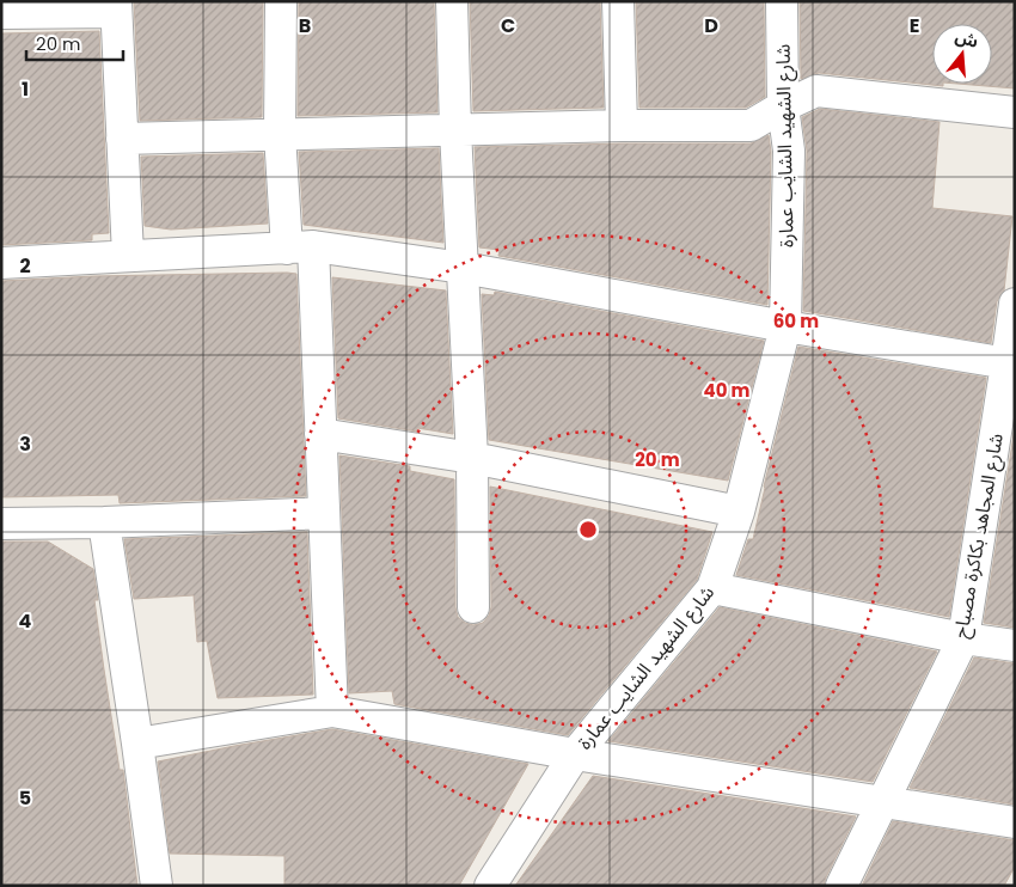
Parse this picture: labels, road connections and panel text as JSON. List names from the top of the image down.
{
  "streets": {
    "street": ["شارع الشهيد الشايب عمارة", "شارع المجاهد بكاكرة مصباح"]
  },
  "scale_bar": "20 m",
  "north": "top",
  "grid": {
    "columns": [
      "B",
      "C",
      "D",
      "E"
    ],
    "rows": [
      "1",
      "2",
      "3",
      "4",
      "5"
    ]
  },
  "rings": ["60 m", "40 m", "20 m"]
}
